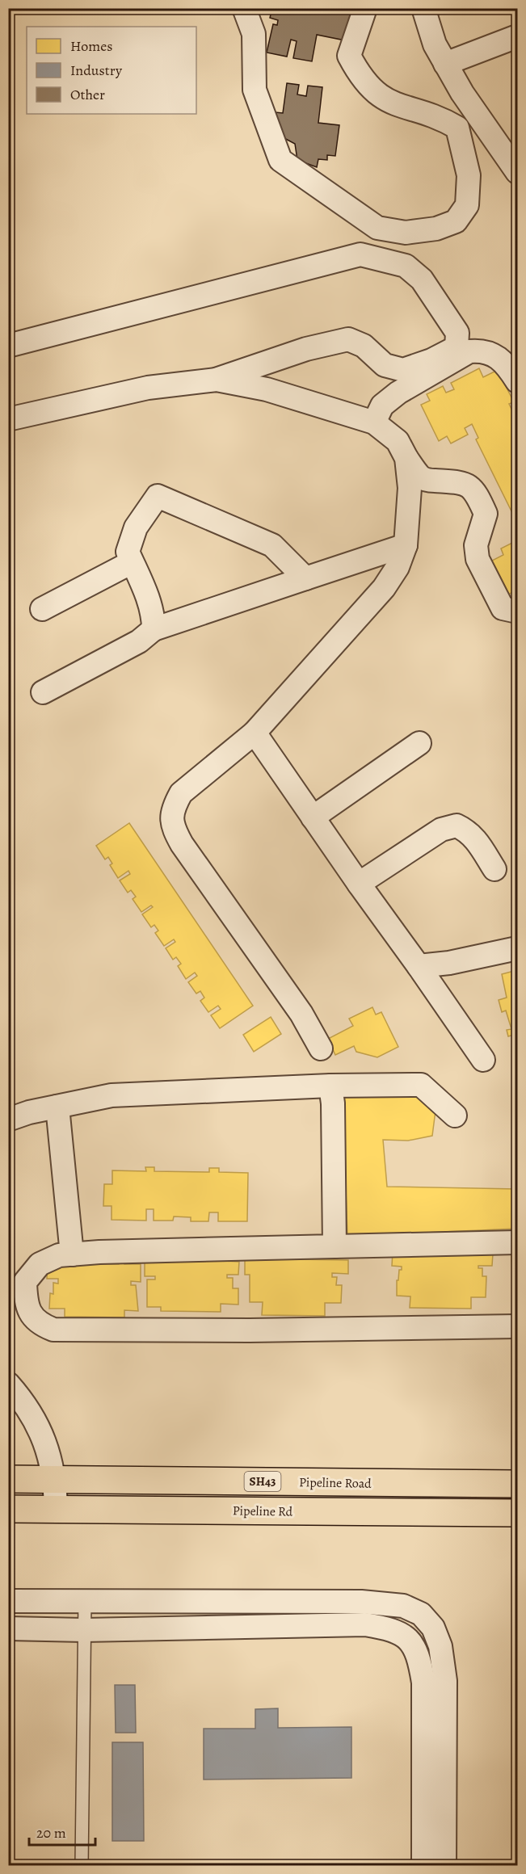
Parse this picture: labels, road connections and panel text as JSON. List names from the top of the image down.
{
  "streets": {
    "main road": ["SH43", "Pipeline Road", "Pipeline Rd"]
  },
  "legend": ["Homes", "Industry", "Other"],
  "scale_bar": "20 m"
}
